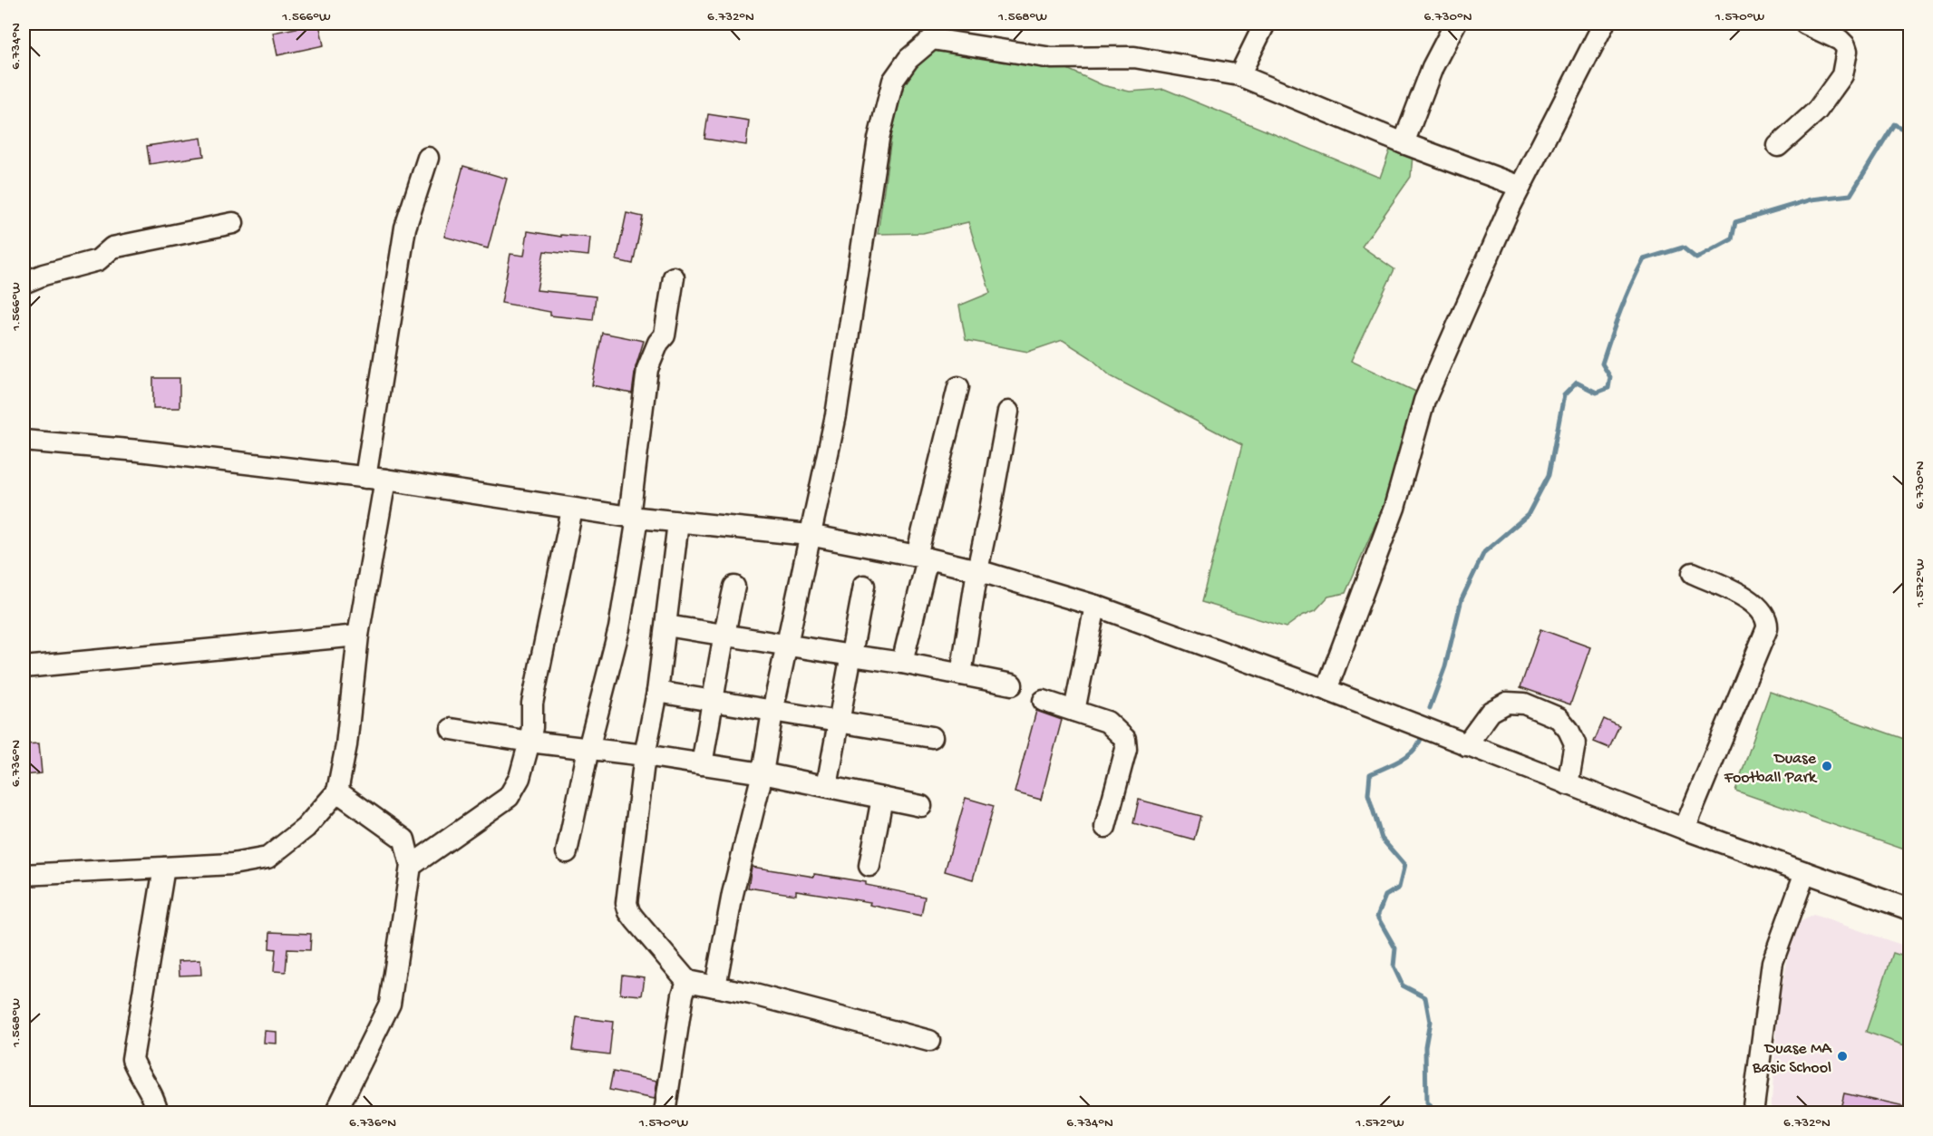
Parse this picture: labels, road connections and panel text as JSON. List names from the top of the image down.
{
  "places": ["Duase Football Park", "Duase MA Basic School"],
  "coordinates": [
    "1.566°W",
    "6.732°N",
    "1.568°W",
    "6.730°N",
    "1.570°W",
    "6.734°N",
    "1.572°W",
    "6.736°N"
  ]
}
